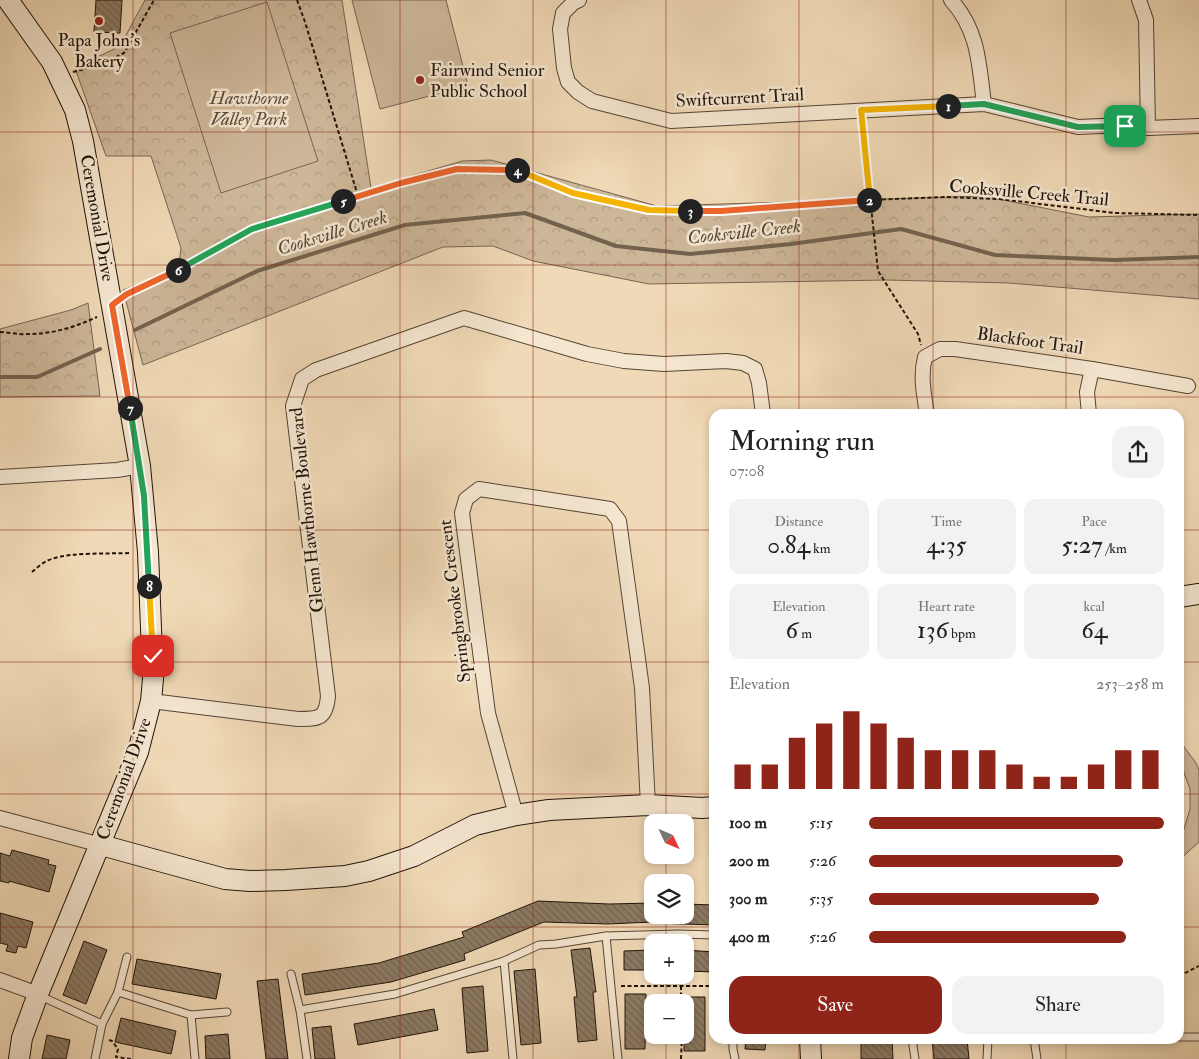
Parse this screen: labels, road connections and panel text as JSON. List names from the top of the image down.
{
  "streets": {
    "street": [
      "Swiftcurrent Trail",
      "Ceremonial Drive",
      "Blackfoot Trail",
      "Glenn Hawthorne Boulevard",
      "Springbrooke Crescent"
    ],
    "path": ["Cooksville Creek Trail"]
  },
  "crossings": [
    ["Cooksville Creek Trail", "Ceremonial Drive"],
    ["Ceremonial Drive", "Glenn Hawthorne Boulevard"]
  ],
  "water": ["Cooksville Creek"],
  "parks": ["Hawthorne Valley Park"],
  "places": ["Papa John's Bakery", "Fairwind Senior Public School"],
  "north": "bottom right",
  "page": {
    "pins": [
      "1",
      "4",
      "2",
      "5",
      "3",
      "6",
      "7",
      "8"
    ],
    "heading": ["Morning run", "07:08"],
    "stats": [
      ["Distance", "0.84 km"],
      ["Time", "4:35"],
      ["Pace", "5:27 /km"],
      ["Elevation", "6 m"],
      ["Heart rate", "136 bpm"],
      ["kcal", "64"]
    ],
    "chart": ["Elevation", "253–258 m"],
    "list": [
      {
        "name": "100 m",
        "note": "5:15"
      },
      {
        "name": "200 m",
        "note": "5:26"
      },
      {
        "name": "300 m",
        "note": "5:35"
      },
      {
        "name": "400 m",
        "note": "5:26"
      }
    ],
    "map_buttons": ["+", "−"],
    "buttons": ["Save", "Share"]
  }
}
